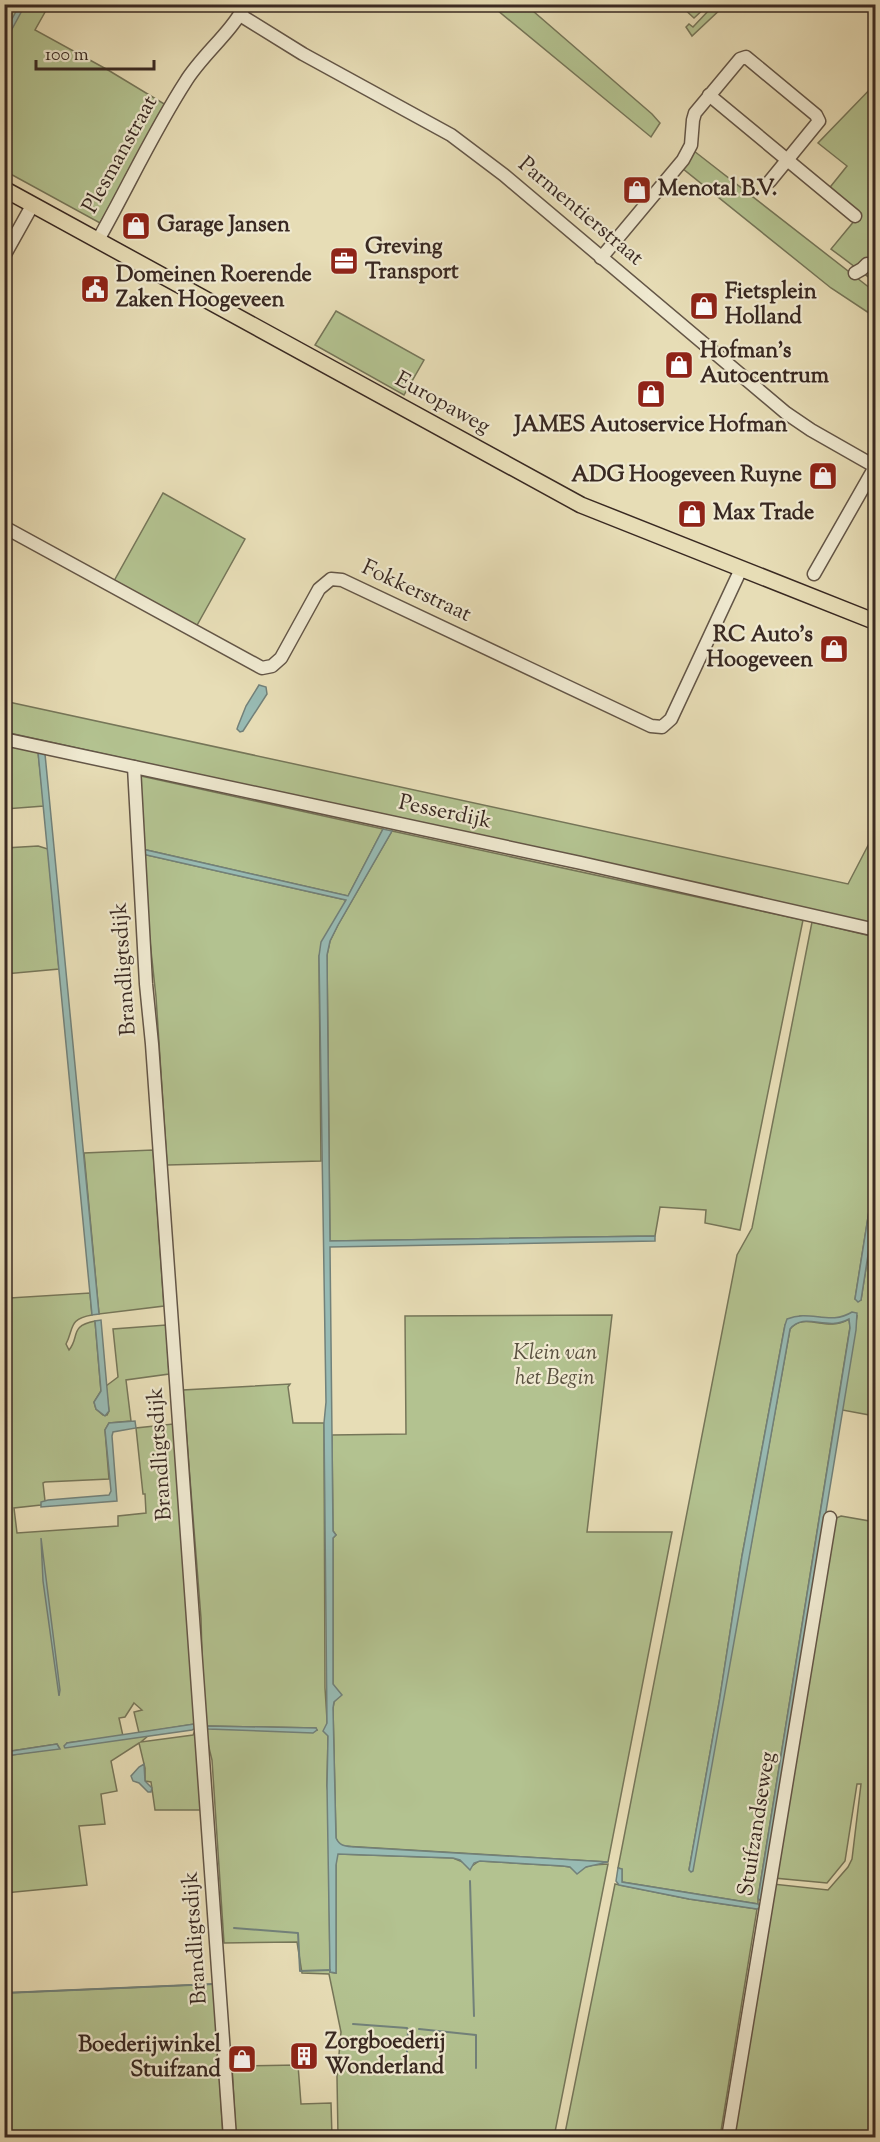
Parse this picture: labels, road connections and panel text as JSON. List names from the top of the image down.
{
  "streets": {
    "main road": ["Europaweg"],
    "street": [
      "Plesmanstraat",
      "Parmentierstraat",
      "Fokkerstraat",
      "Pesserdijk",
      "Brandligtsdijk",
      "Stuifzandseweg"
    ]
  },
  "crossings": [
    ["Plesmanstraat", "Parmentierstraat"],
    ["Plesmanstraat", "Europaweg"],
    ["Europaweg", "Fokkerstraat"],
    ["Pesserdijk", "Brandligtsdijk"]
  ],
  "parks": ["Klein van het Begin"],
  "places": {
    "shop": [
      "Menotal B.V.",
      "Garage Jansen",
      "Fietsplein Holland",
      "Hofman's Autocentrum",
      "JAMES Autoservice Hofman",
      "ADG Hoogeveen Ruyne",
      "Max Trade",
      "RC Auto's Hoogeveen",
      "Boederijwinkel Stuifzand"
    ],
    "office": ["Greving Transport"],
    "public building": ["Domeinen Roerende Zaken Hoogeveen"],
    "building": ["Zorgboederij Wonderland"]
  },
  "scale_bar": "100 m"
}
